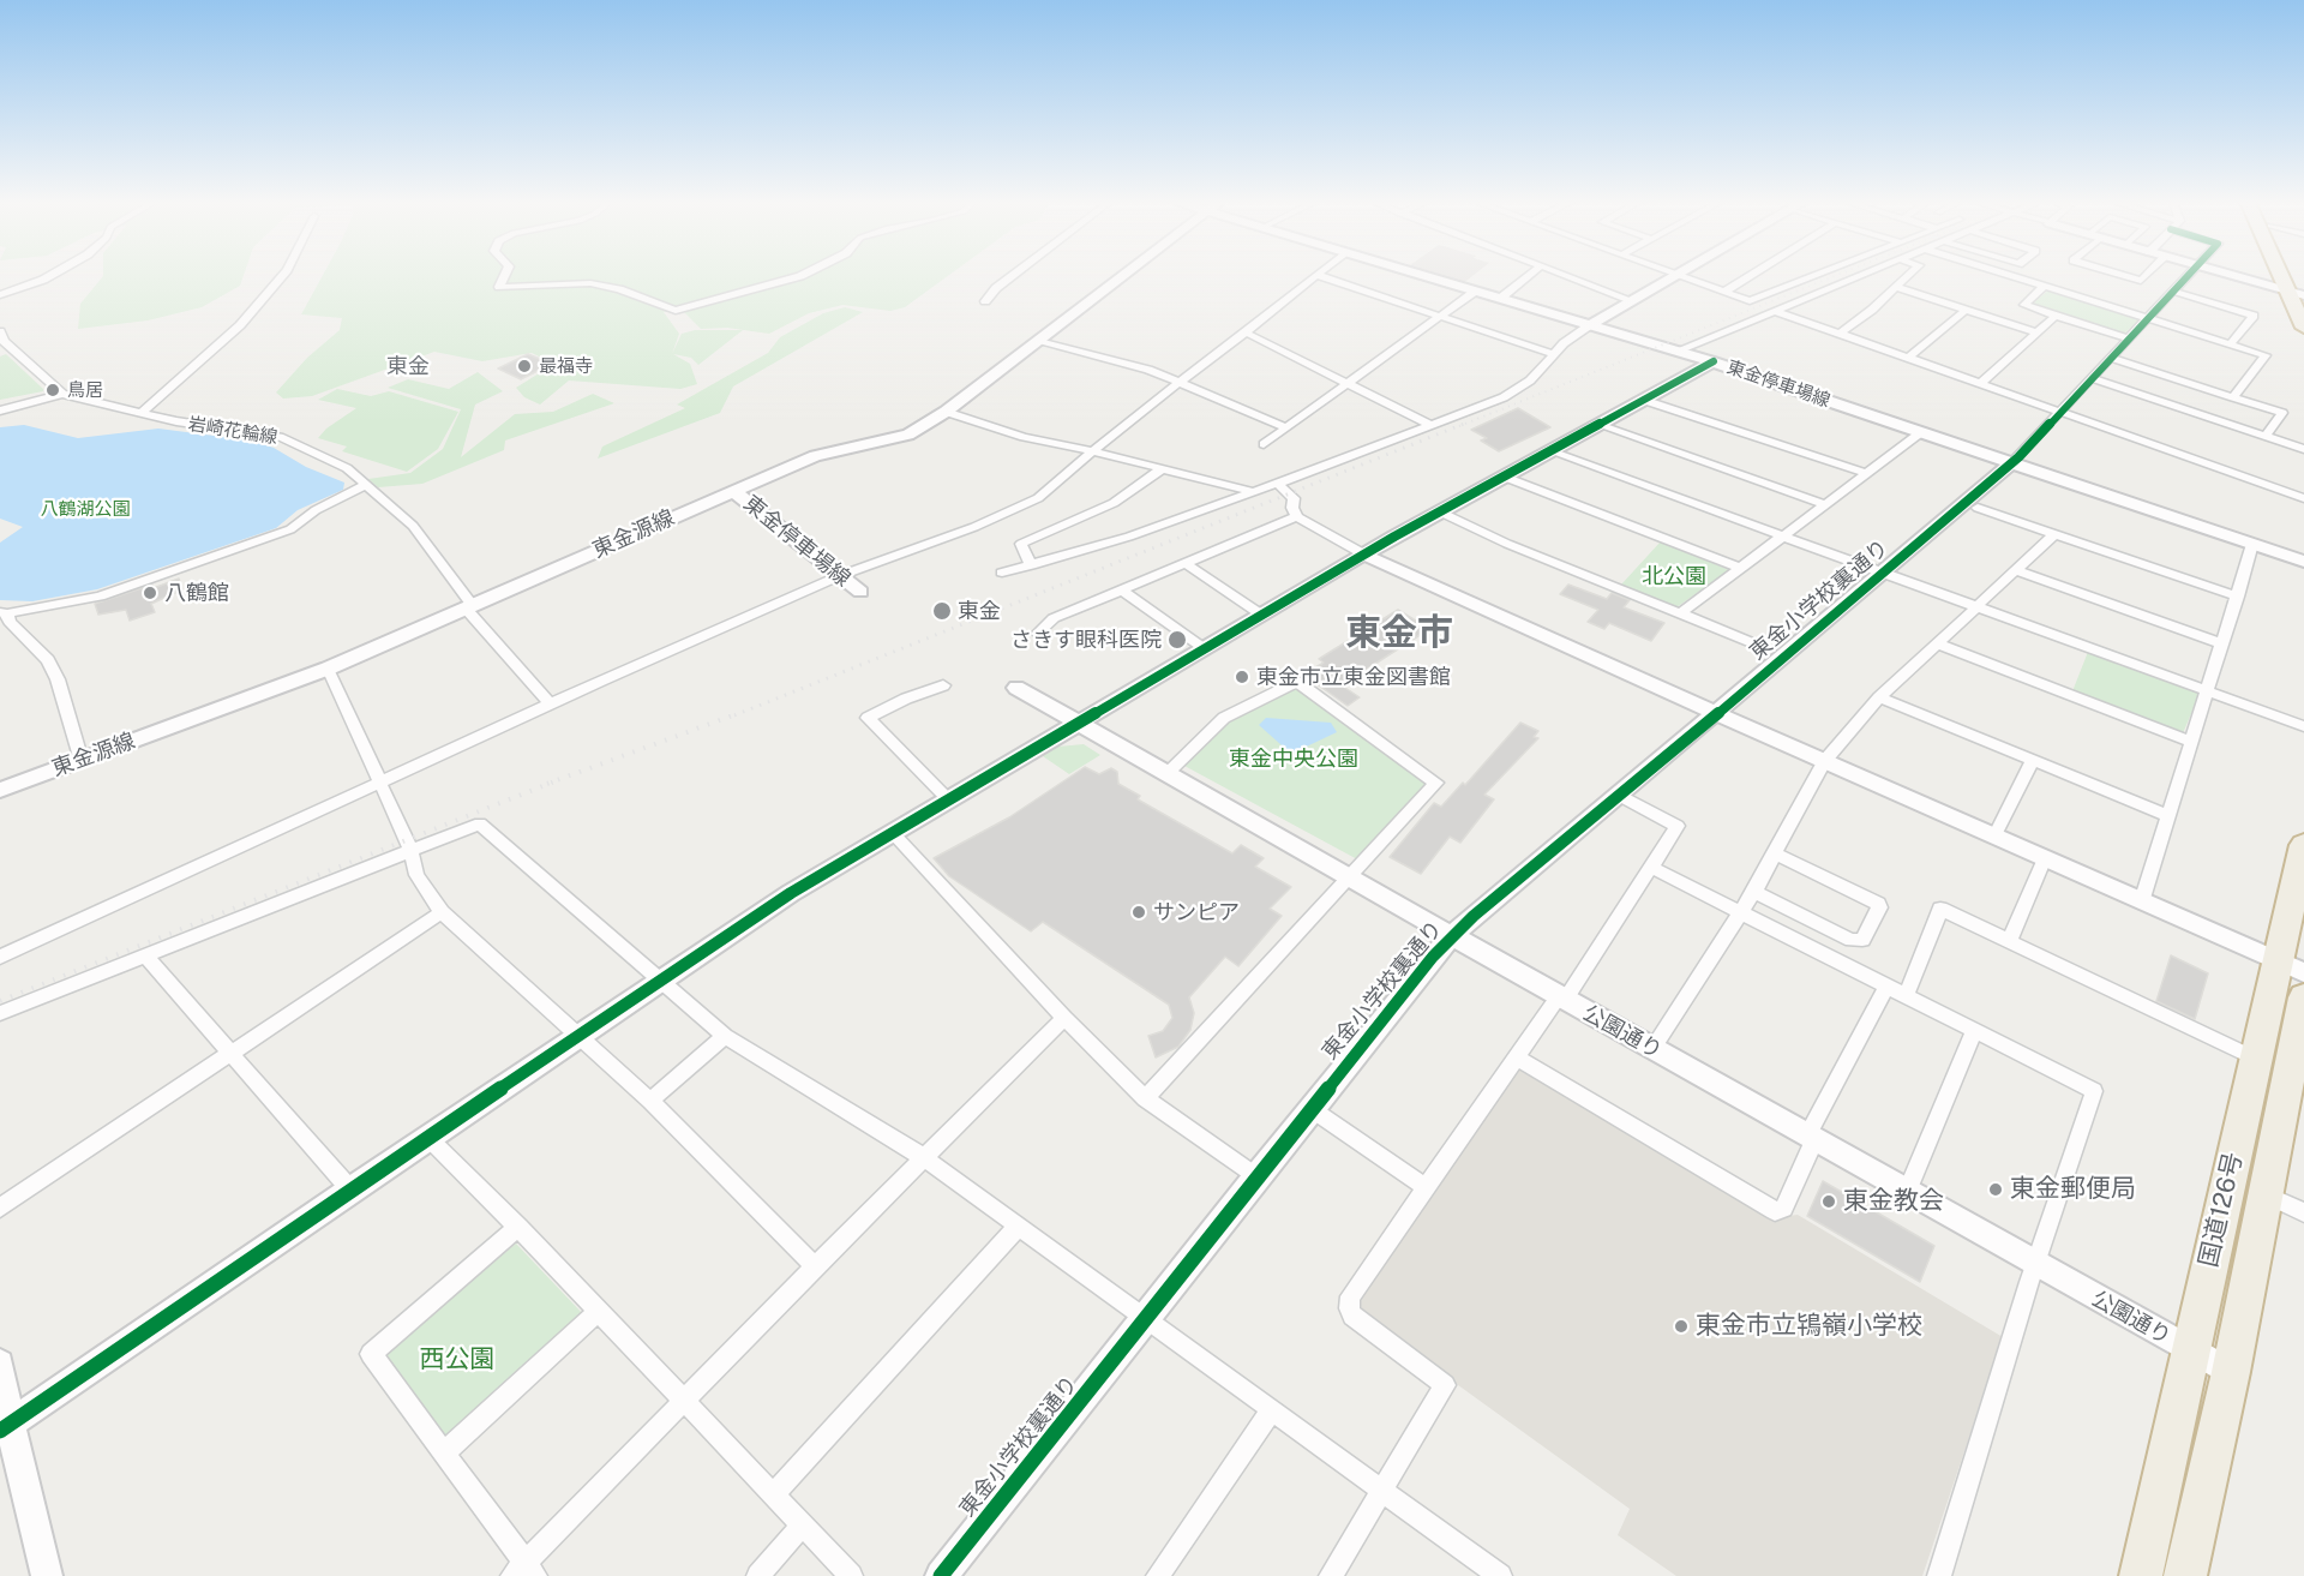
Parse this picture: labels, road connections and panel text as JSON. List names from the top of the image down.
{
  "streets": {
    "highway": ["国道126号"],
    "street": [
      "東金停車場線",
      "岩崎花輪線",
      "東金源線",
      "東金小学校裏通り",
      "公園通り"
    ]
  },
  "crossings": [
    ["東金停車場線", "東金源線"],
    ["東金停車場線", "東金小学校裏通り"],
    ["岩崎花輪線", "東金源線"],
    ["東金小学校裏通り", "公園通り"],
    ["公園通り", "国道126号"]
  ],
  "districts": ["東金", "東金市"],
  "parks": [
    "八鶴湖公園",
    "北公園",
    "東金中央公園",
    "西公園"
  ],
  "places": [
    "最福寺",
    "鳥居",
    "八鶴館",
    "東金",
    "さきす眼科医院",
    "東金市立東金図書館",
    "サンピア",
    "東金郵便局",
    "東金教会",
    "東金市立鴇嶺小学校"
  ]
}
